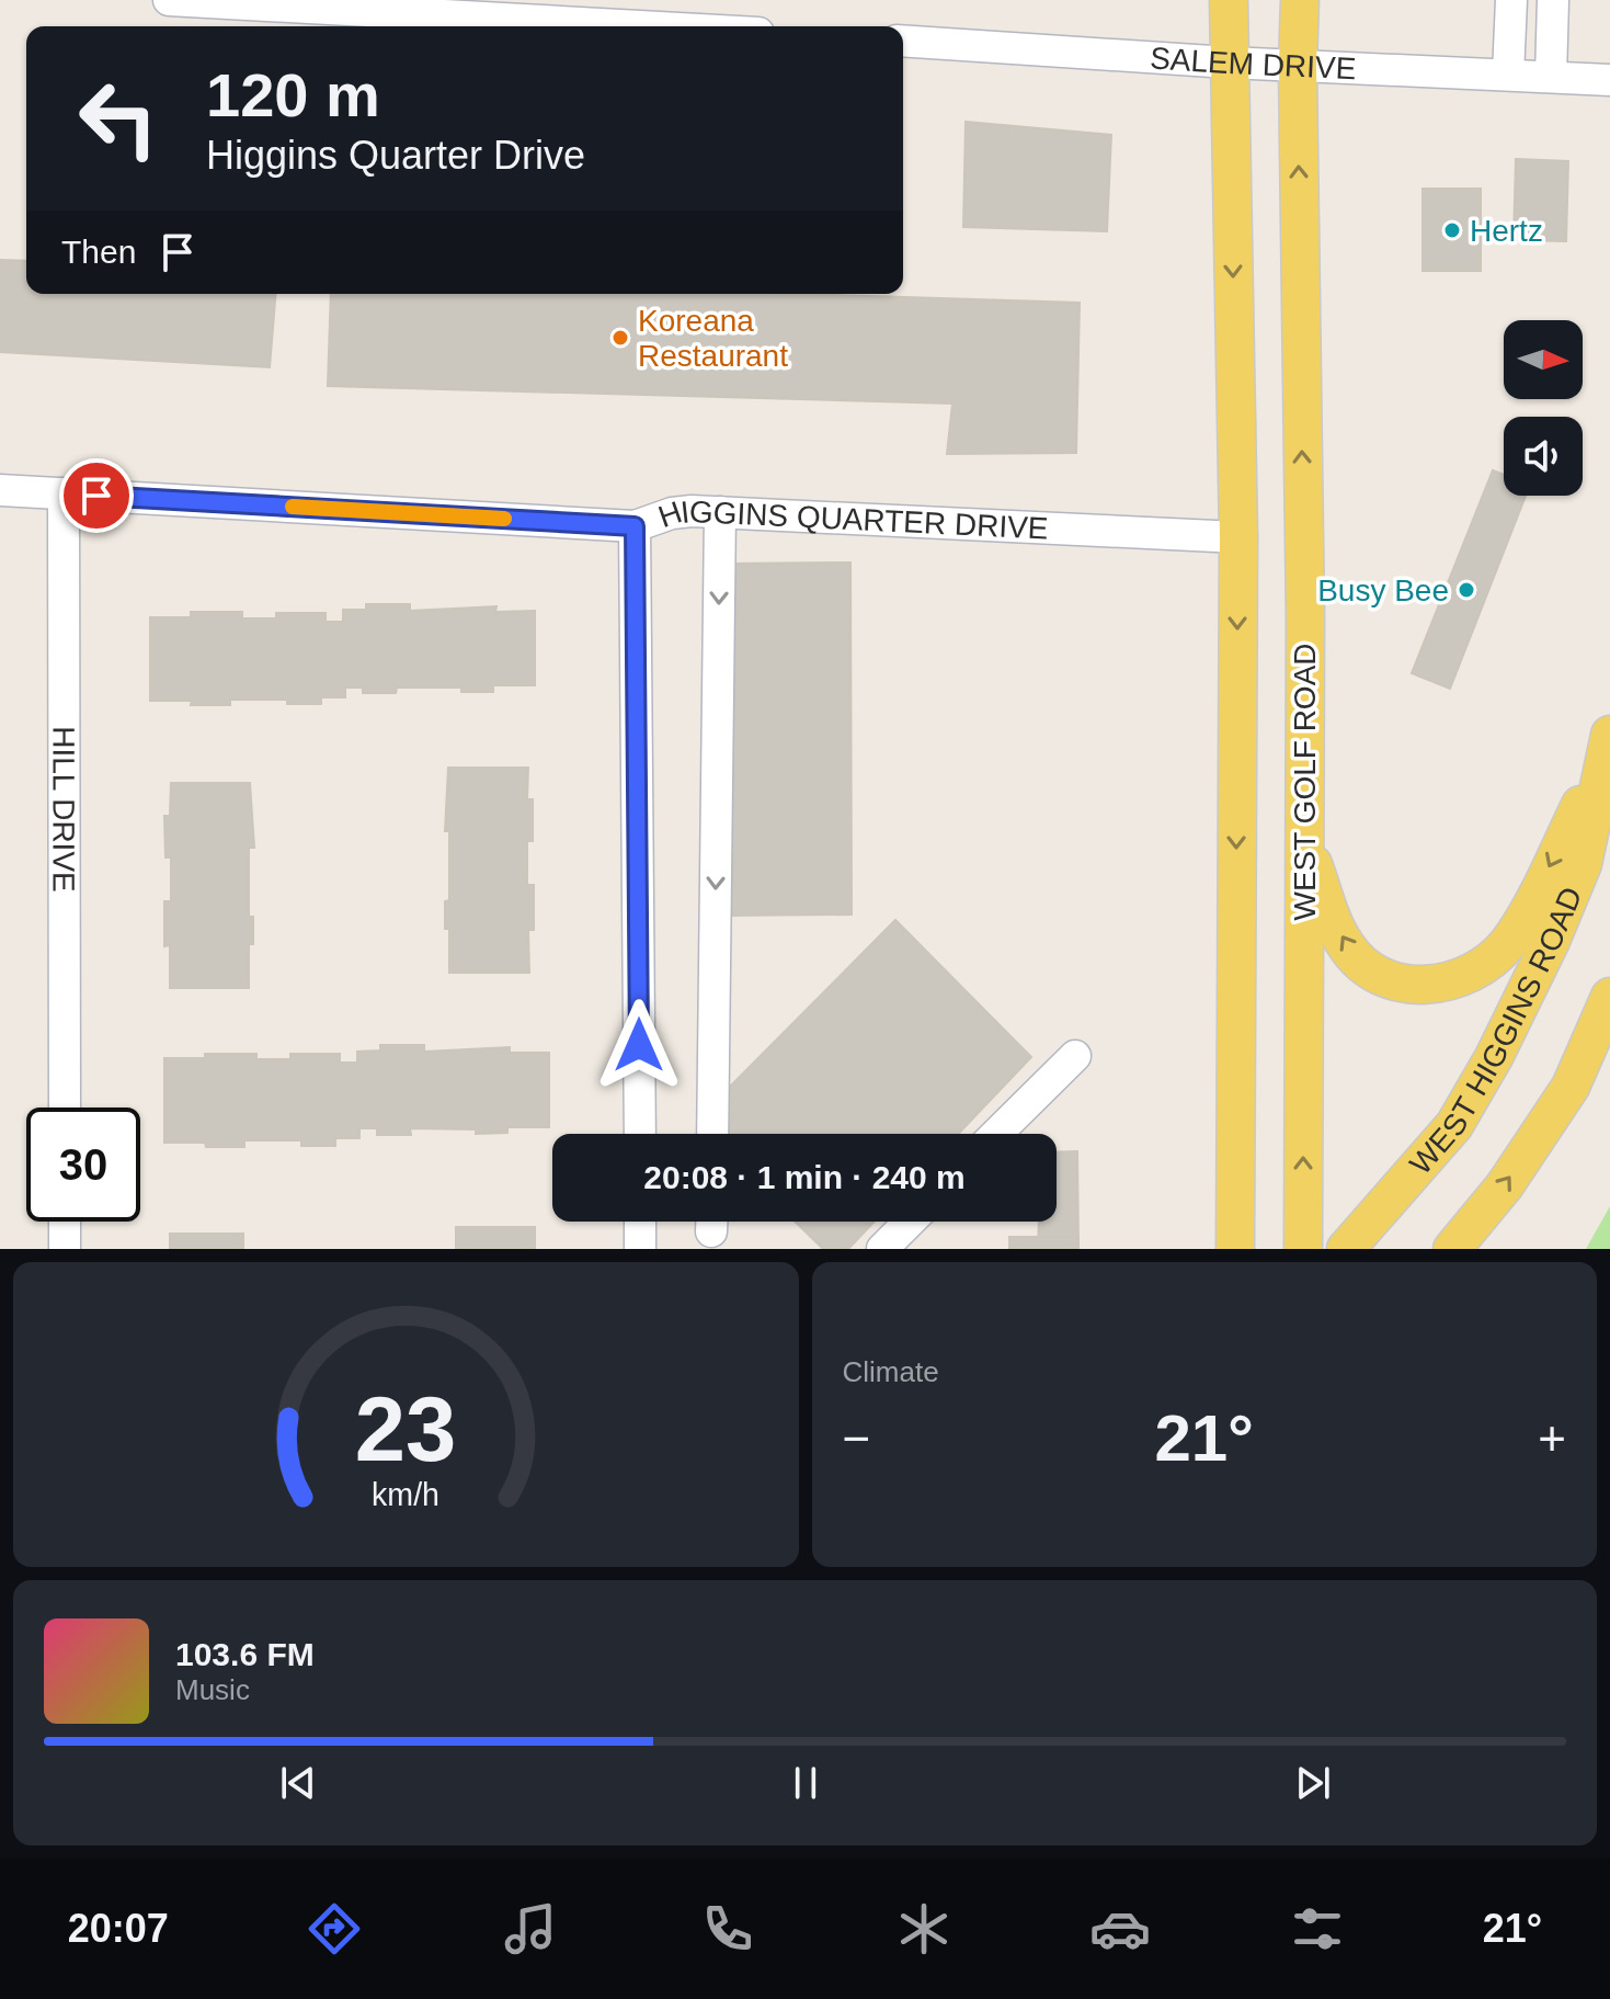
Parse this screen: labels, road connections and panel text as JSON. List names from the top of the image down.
{
  "streets": {
    "main road": ["WEST GOLF ROAD", "WEST HIGGINS ROAD"],
    "street": ["SALEM DRIVE", "HIGGINS QUARTER DRIVE", "HILL DRIVE"]
  },
  "crossings": [
    ["SALEM DRIVE", "WEST GOLF ROAD"],
    ["HIGGINS QUARTER DRIVE", "HILL DRIVE"]
  ],
  "places": ["Hertz", "Koreana Restaurant", "Busy Bee"],
  "north": "right",
  "page": {
    "turn": ["120 m", "Higgins Quarter Drive"],
    "then": "Then",
    "limit": "30",
    "trip": "20:08 · 1 min · 240 m",
    "tile": "Climate",
    "heat": ["−", "21°", "+"],
    "song": ["103.6 FM", "Music"],
    "tabs": ["20:07", "21°"],
    "gauge": ["23", "km/h"]
  }
}
